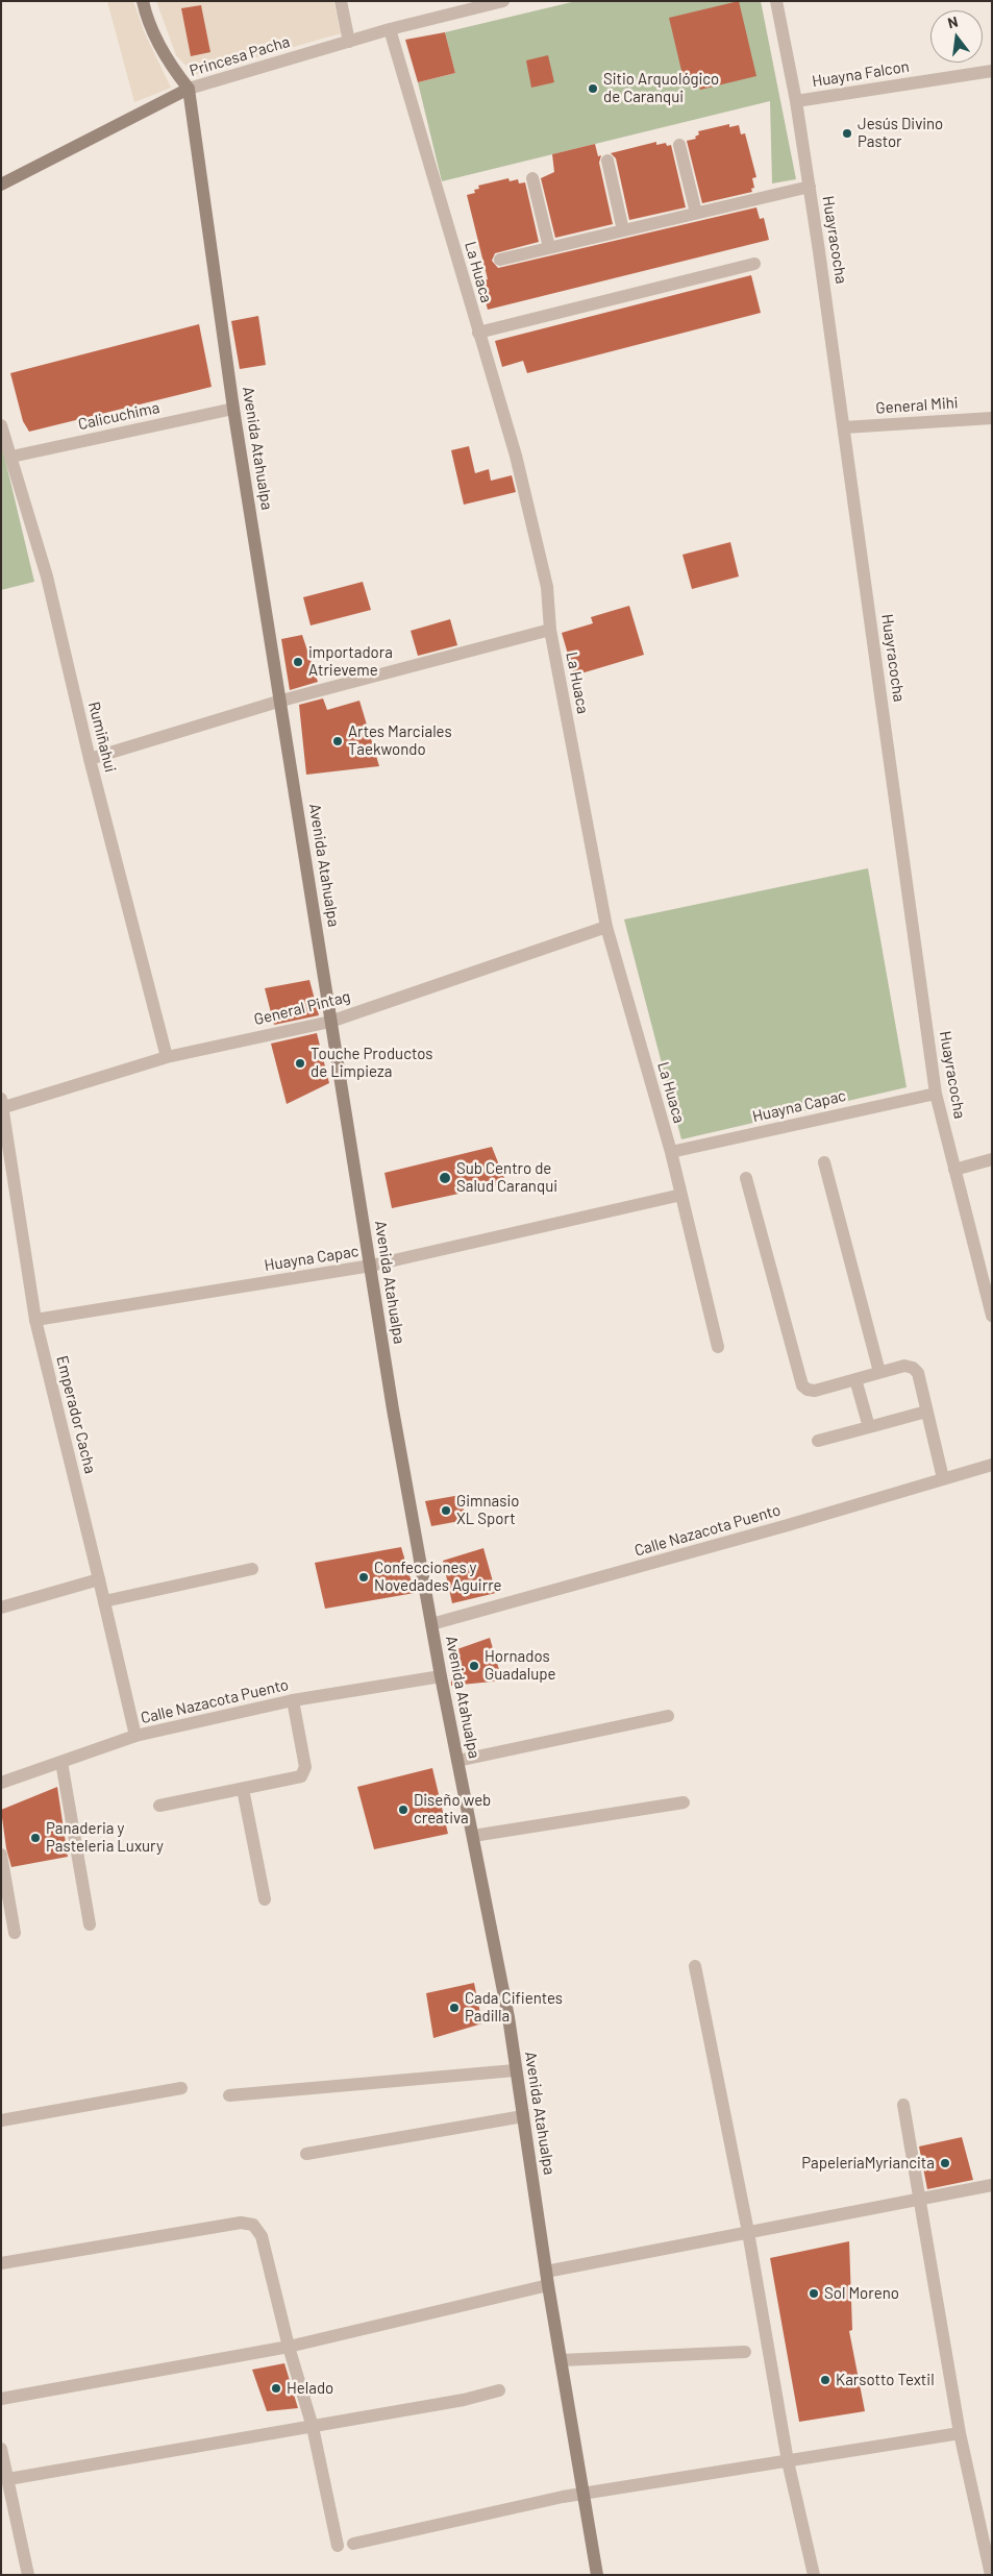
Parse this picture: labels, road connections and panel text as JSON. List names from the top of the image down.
{
  "streets": {
    "main road": ["Princesa Pacha", "Avenida Atahualpa"],
    "street": [
      "Huayna Falcon",
      "Huayracocha",
      "La Huaca",
      "General Mihi",
      "Calicuchima",
      "Rumiñahui",
      "General Pintag",
      "Huayna Capac",
      "Emperador Cacha",
      "Calle Nazacota Puento"
    ]
  },
  "crossings": [
    ["Princesa Pacha", "La Huaca"],
    ["Princesa Pacha", "Avenida Atahualpa"],
    ["Huayna Falcon", "Huayracocha"],
    ["Huayracocha", "General Mihi"],
    ["Huayracocha", "Huayna Capac"],
    ["La Huaca", "General Pintag"],
    ["La Huaca", "Huayna Capac"],
    ["Calicuchima", "Avenida Atahualpa"],
    ["Calicuchima", "Rumiñahui"],
    ["Avenida Atahualpa", "General Pintag"],
    ["Avenida Atahualpa", "Huayna Capac"],
    ["Avenida Atahualpa", "Calle Nazacota Puento"],
    ["Rumiñahui", "General Pintag"],
    ["General Pintag", "Emperador Cacha"],
    ["Huayna Capac", "Emperador Cacha"],
    ["Emperador Cacha", "Calle Nazacota Puento"]
  ],
  "places": [
    "Sitio Arquológico de Caranqui",
    "Jesús Divino Pastor",
    "importadora Atrieveme",
    "Artes Marciales Taekwondo",
    "Touche Productos de Limpieza",
    "Sub Centro de Salud Caranqui",
    "Gimnasio XL Sport",
    "Confecciones y Novedades Aguirre",
    "Hornados Guadalupe",
    "Diseño web creativa",
    "Panaderia y Pasteleria Luxury",
    "Cada Cifientes Padilla",
    "PapeleríaMyriancita",
    "Sol Moreno",
    "Karsotto Textil",
    "Helado"
  ],
  "north": "top"
}
